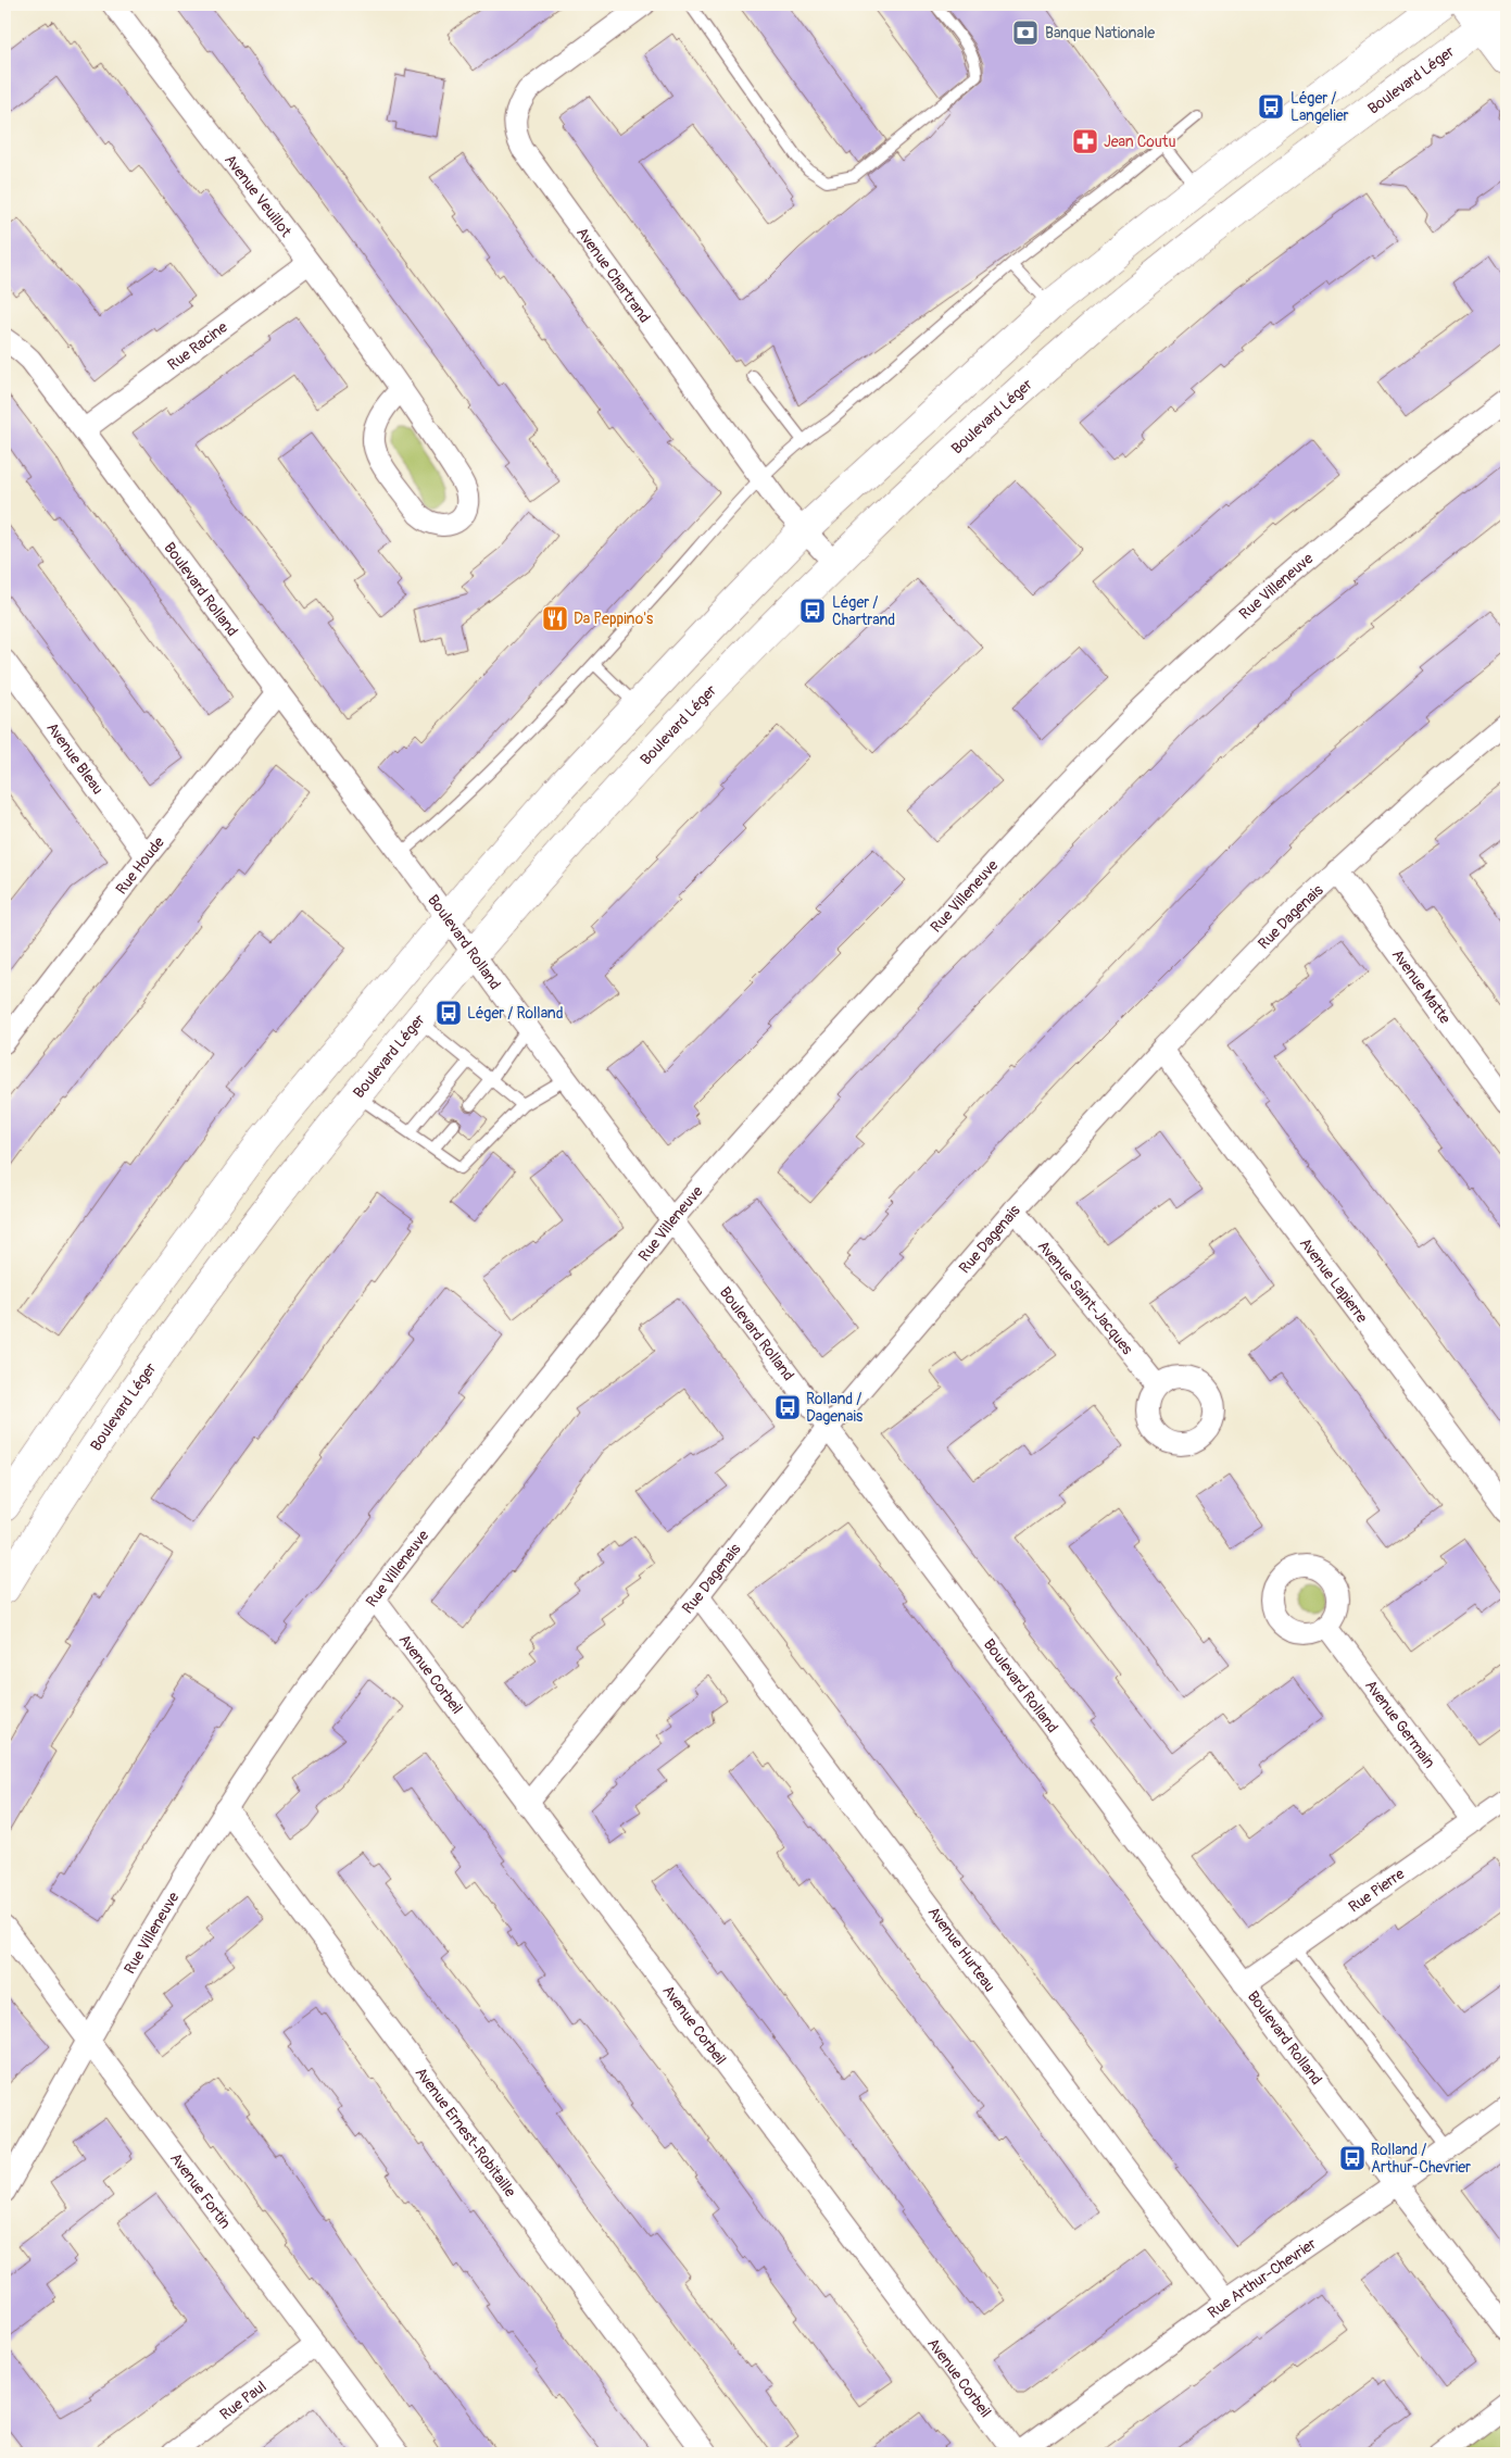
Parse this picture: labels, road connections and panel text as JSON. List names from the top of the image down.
{
  "streets": {
    "main road": ["Boulevard Léger"],
    "street": [
      "Avenue Veuillot",
      "Avenue Chartrand",
      "Rue Racine",
      "Rue Villeneuve",
      "Boulevard Rolland",
      "Avenue Bleau",
      "Rue Houde",
      "Rue Dagenais",
      "Avenue Matte",
      "Avenue Lapierre",
      "Avenue Saint-Jacques",
      "Avenue Corbeil",
      "Avenue Germain",
      "Rue Pierre",
      "Avenue Hurteau",
      "Avenue Ernest-Robitaille",
      "Avenue Fortin",
      "Rue Arthur-Chevrier",
      "Rue Paul"
    ]
  },
  "crossings": [
    ["Boulevard Léger", "Avenue Chartrand"],
    ["Boulevard Léger", "Boulevard Rolland"],
    ["Avenue Veuillot", "Rue Racine"],
    ["Rue Racine", "Boulevard Rolland"],
    ["Rue Villeneuve", "Boulevard Rolland"],
    ["Rue Villeneuve", "Avenue Corbeil"],
    ["Rue Villeneuve", "Avenue Ernest-Robitaille"],
    ["Rue Villeneuve", "Avenue Fortin"],
    ["Boulevard Rolland", "Rue Houde"],
    ["Boulevard Rolland", "Rue Dagenais"],
    ["Boulevard Rolland", "Rue Pierre"],
    ["Boulevard Rolland", "Rue Arthur-Chevrier"],
    ["Avenue Bleau", "Rue Houde"],
    ["Rue Dagenais", "Avenue Matte"],
    ["Rue Dagenais", "Avenue Lapierre"],
    ["Rue Dagenais", "Avenue Saint-Jacques"],
    ["Rue Dagenais", "Avenue Corbeil"],
    ["Rue Dagenais", "Avenue Hurteau"],
    ["Avenue Corbeil", "Rue Arthur-Chevrier"],
    ["Avenue Germain", "Rue Pierre"],
    ["Avenue Hurteau", "Rue Arthur-Chevrier"],
    ["Avenue Fortin", "Rue Paul"]
  ],
  "places": {
    "bank": ["Banque Nationale"],
    "bus stop": [
      "Léger / Langelier",
      "Léger / Chartrand",
      "Léger / Rolland",
      "Rolland / Dagenais",
      "Rolland / Arthur-Chevrier"
    ],
    "pharmacy": ["Jean Coutu"],
    "restaurant": ["Da Peppino's"]
  }
}
